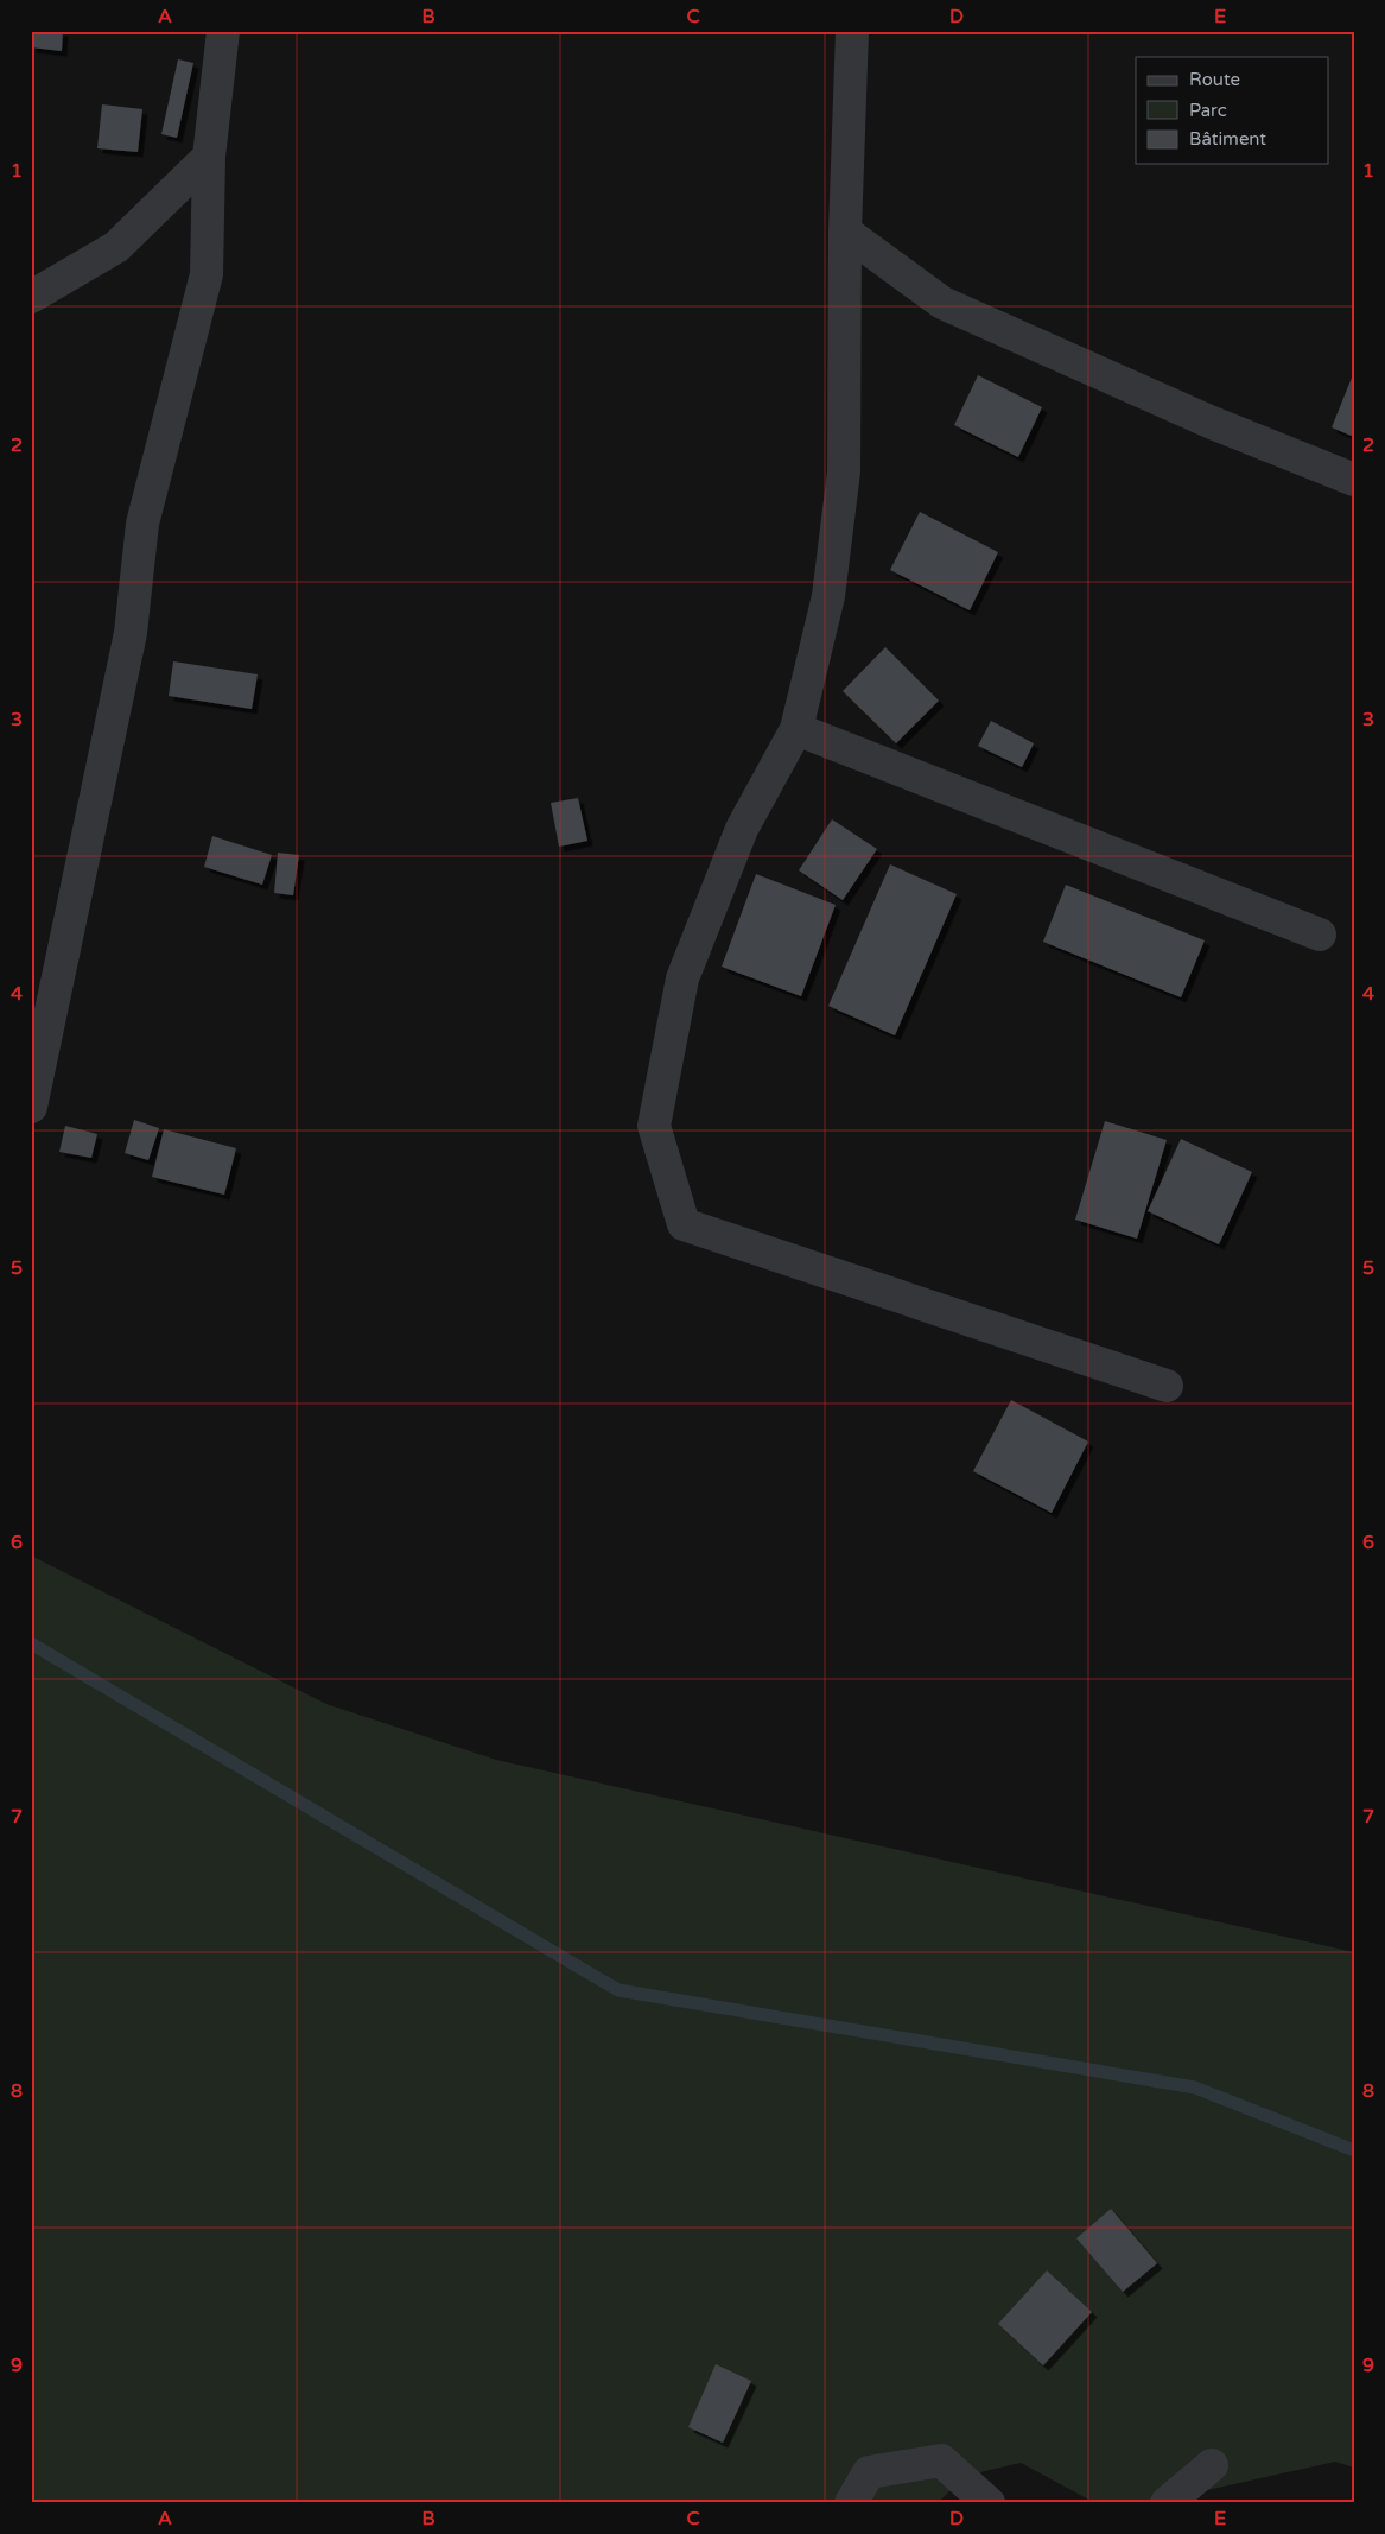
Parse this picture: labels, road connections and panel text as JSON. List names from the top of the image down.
{
  "legend": ["Route", "Parc", "Bâtiment"],
  "grid": {
    "columns": [
      "A",
      "B",
      "C",
      "D",
      "E"
    ],
    "rows": [
      "1",
      "2",
      "3",
      "4",
      "5",
      "6",
      "7",
      "8",
      "9"
    ]
  }
}
